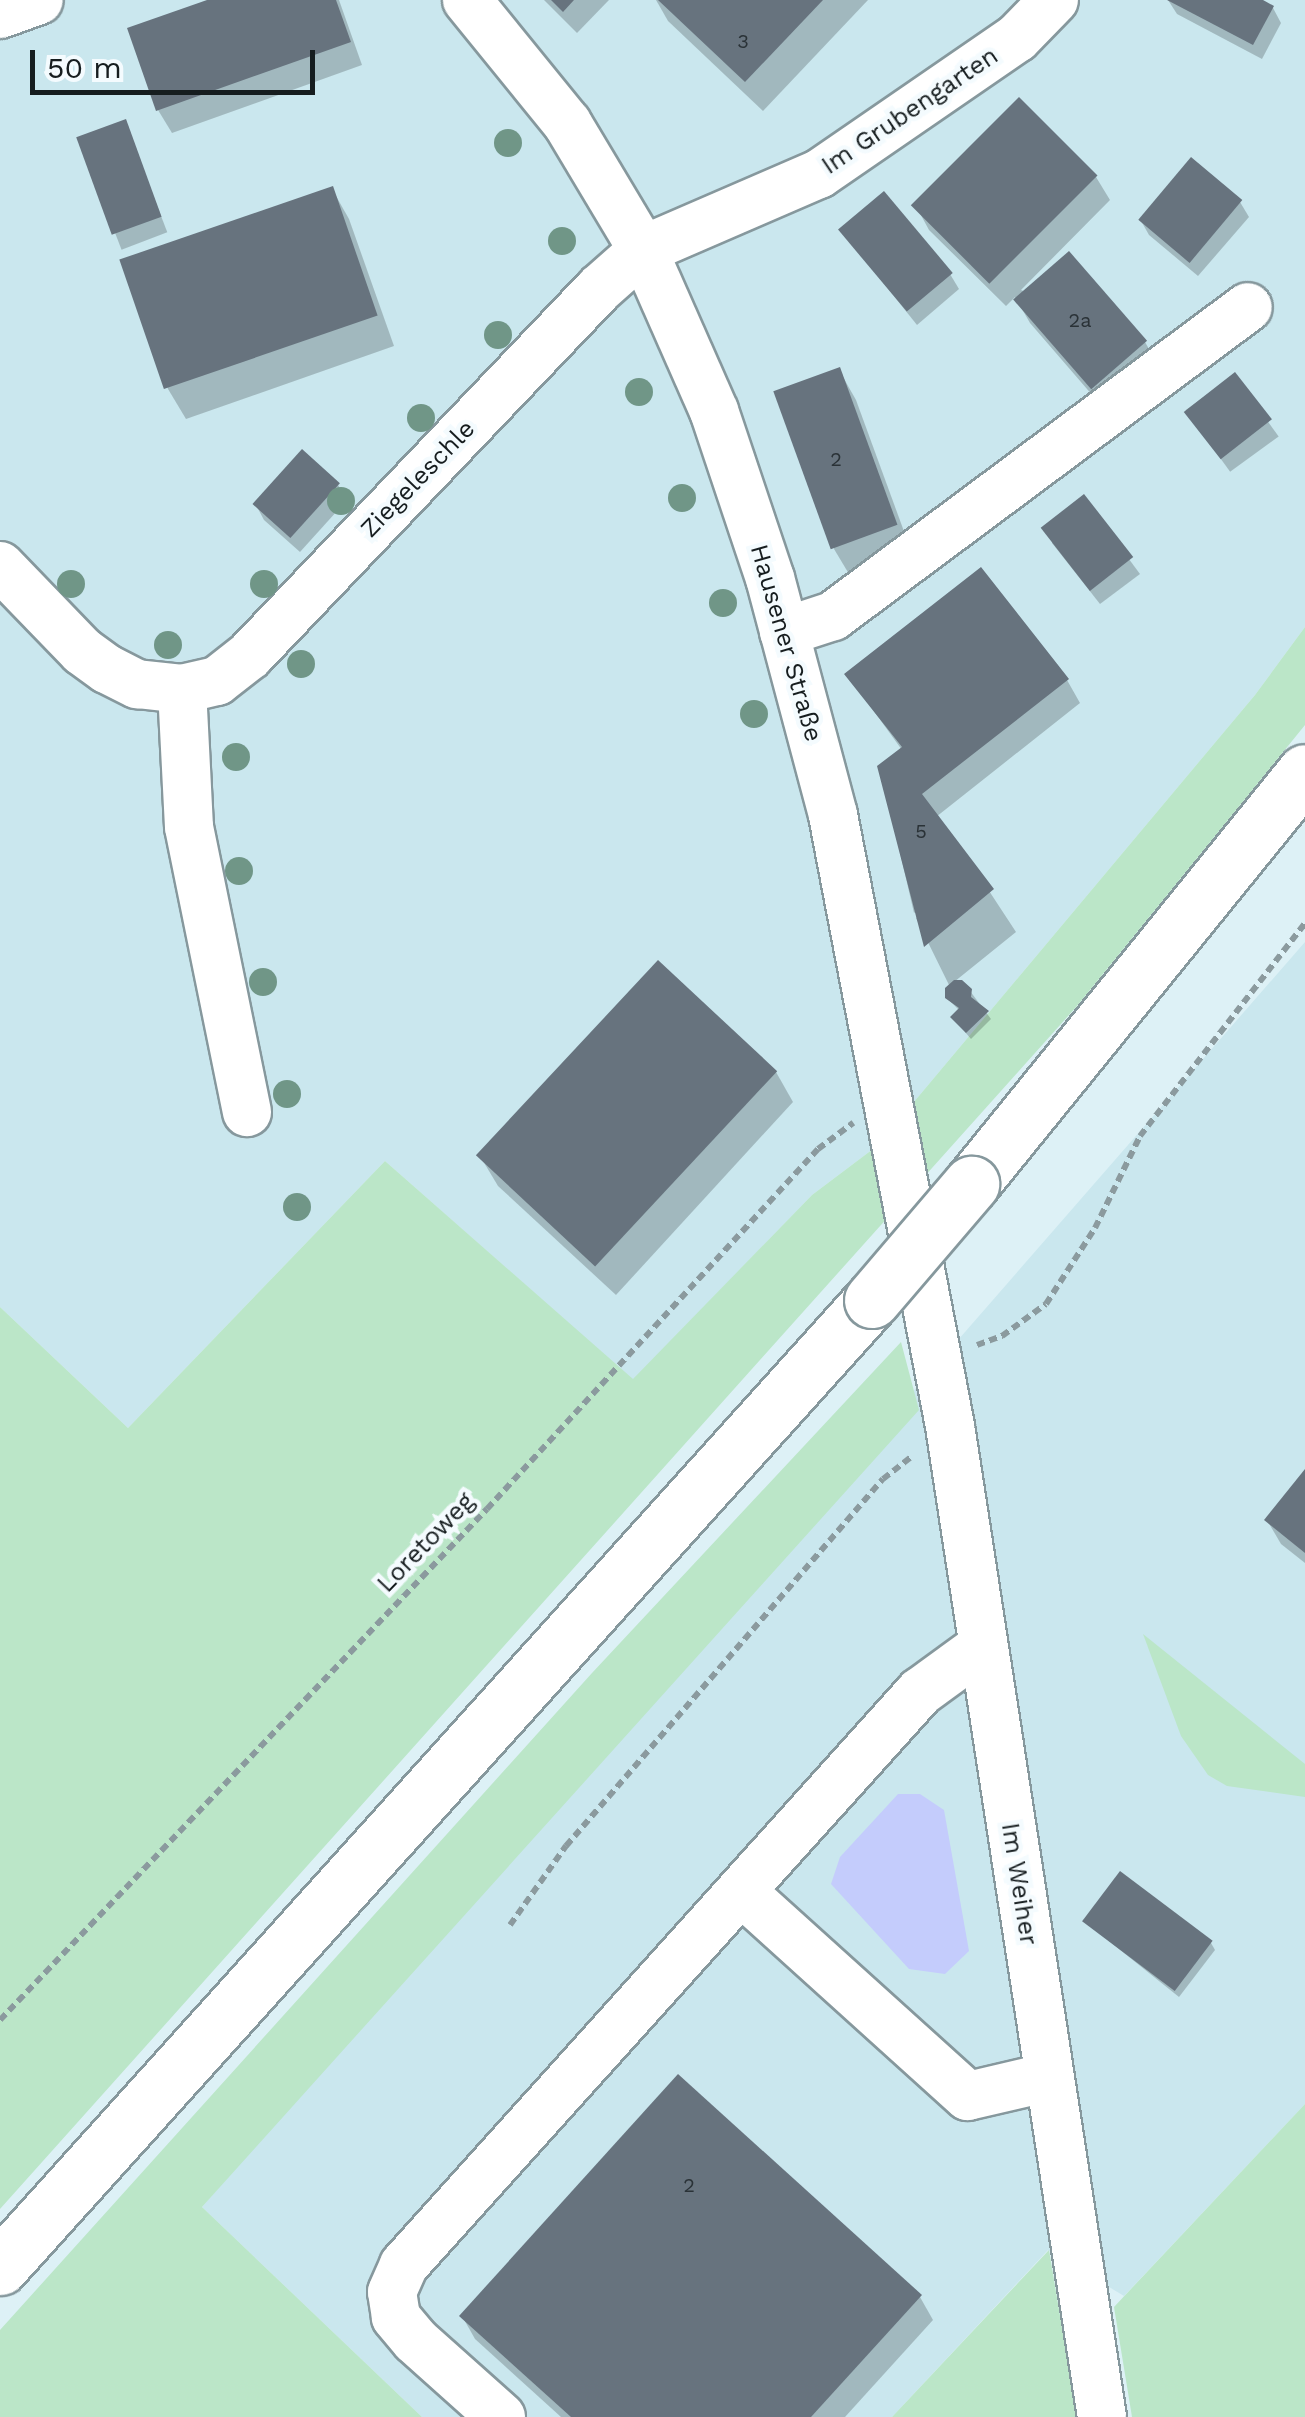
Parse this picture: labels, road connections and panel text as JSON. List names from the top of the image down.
{
  "streets": {
    "street": [
      "Im Grubengarten",
      "Ziegeleschle",
      "Hausener Straße",
      "Im Weiher"
    ],
    "path": ["Loretoweg"]
  },
  "crossings": [
    ["Im Grubengarten", "Ziegeleschle"],
    ["Im Grubengarten", "Hausener Straße"],
    ["Ziegeleschle", "Hausener Straße"],
    ["Hausener Straße", "Loretoweg"],
    ["Hausener Straße", "Im Weiher"]
  ],
  "house_numbers": [
    "3",
    "2a",
    "2",
    "5",
    "2"
  ],
  "scale_bar": "50 m"
}
